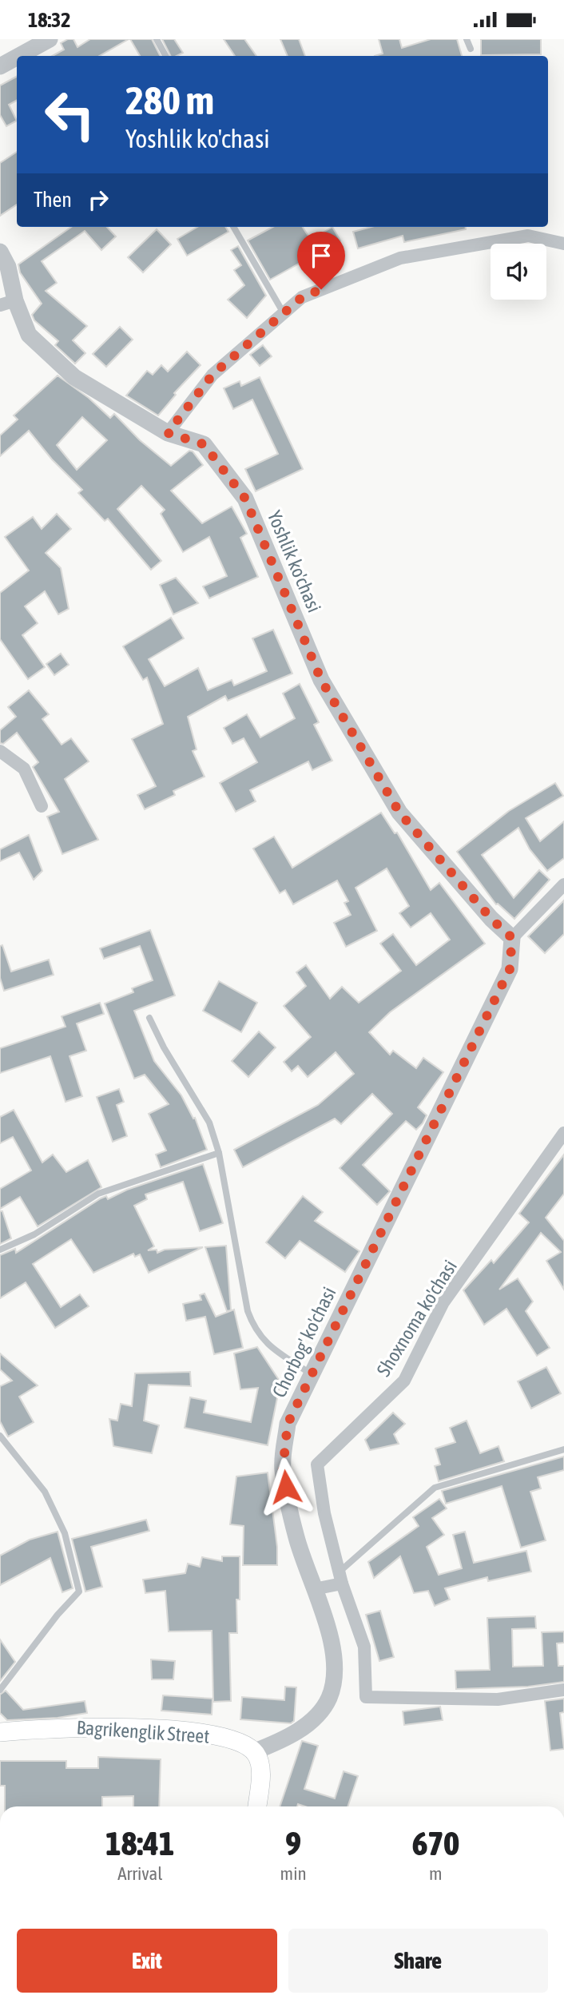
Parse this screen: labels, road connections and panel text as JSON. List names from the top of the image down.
{
  "streets": {
    "main road": ["Bagrikenglik Street"],
    "street": ["Yoshlik ko'chasi", "Shoxnoma ko'chasi", "Chorbog' ko'chasi"]
  },
  "crossings": [
    ["Yoshlik ko'chasi", "Chorbog' ko'chasi"],
    ["Chorbog' ko'chasi", "Bagrikenglik Street"]
  ],
  "page": {
    "status": "18:32",
    "turn": ["280 m", "Yoshlik ko'chasi"],
    "then": "Then",
    "eta": [
      "18:41",
      "Arrival",
      "9",
      "min",
      "670",
      "m"
    ],
    "buttons": ["Exit", "Share"]
  }
}
